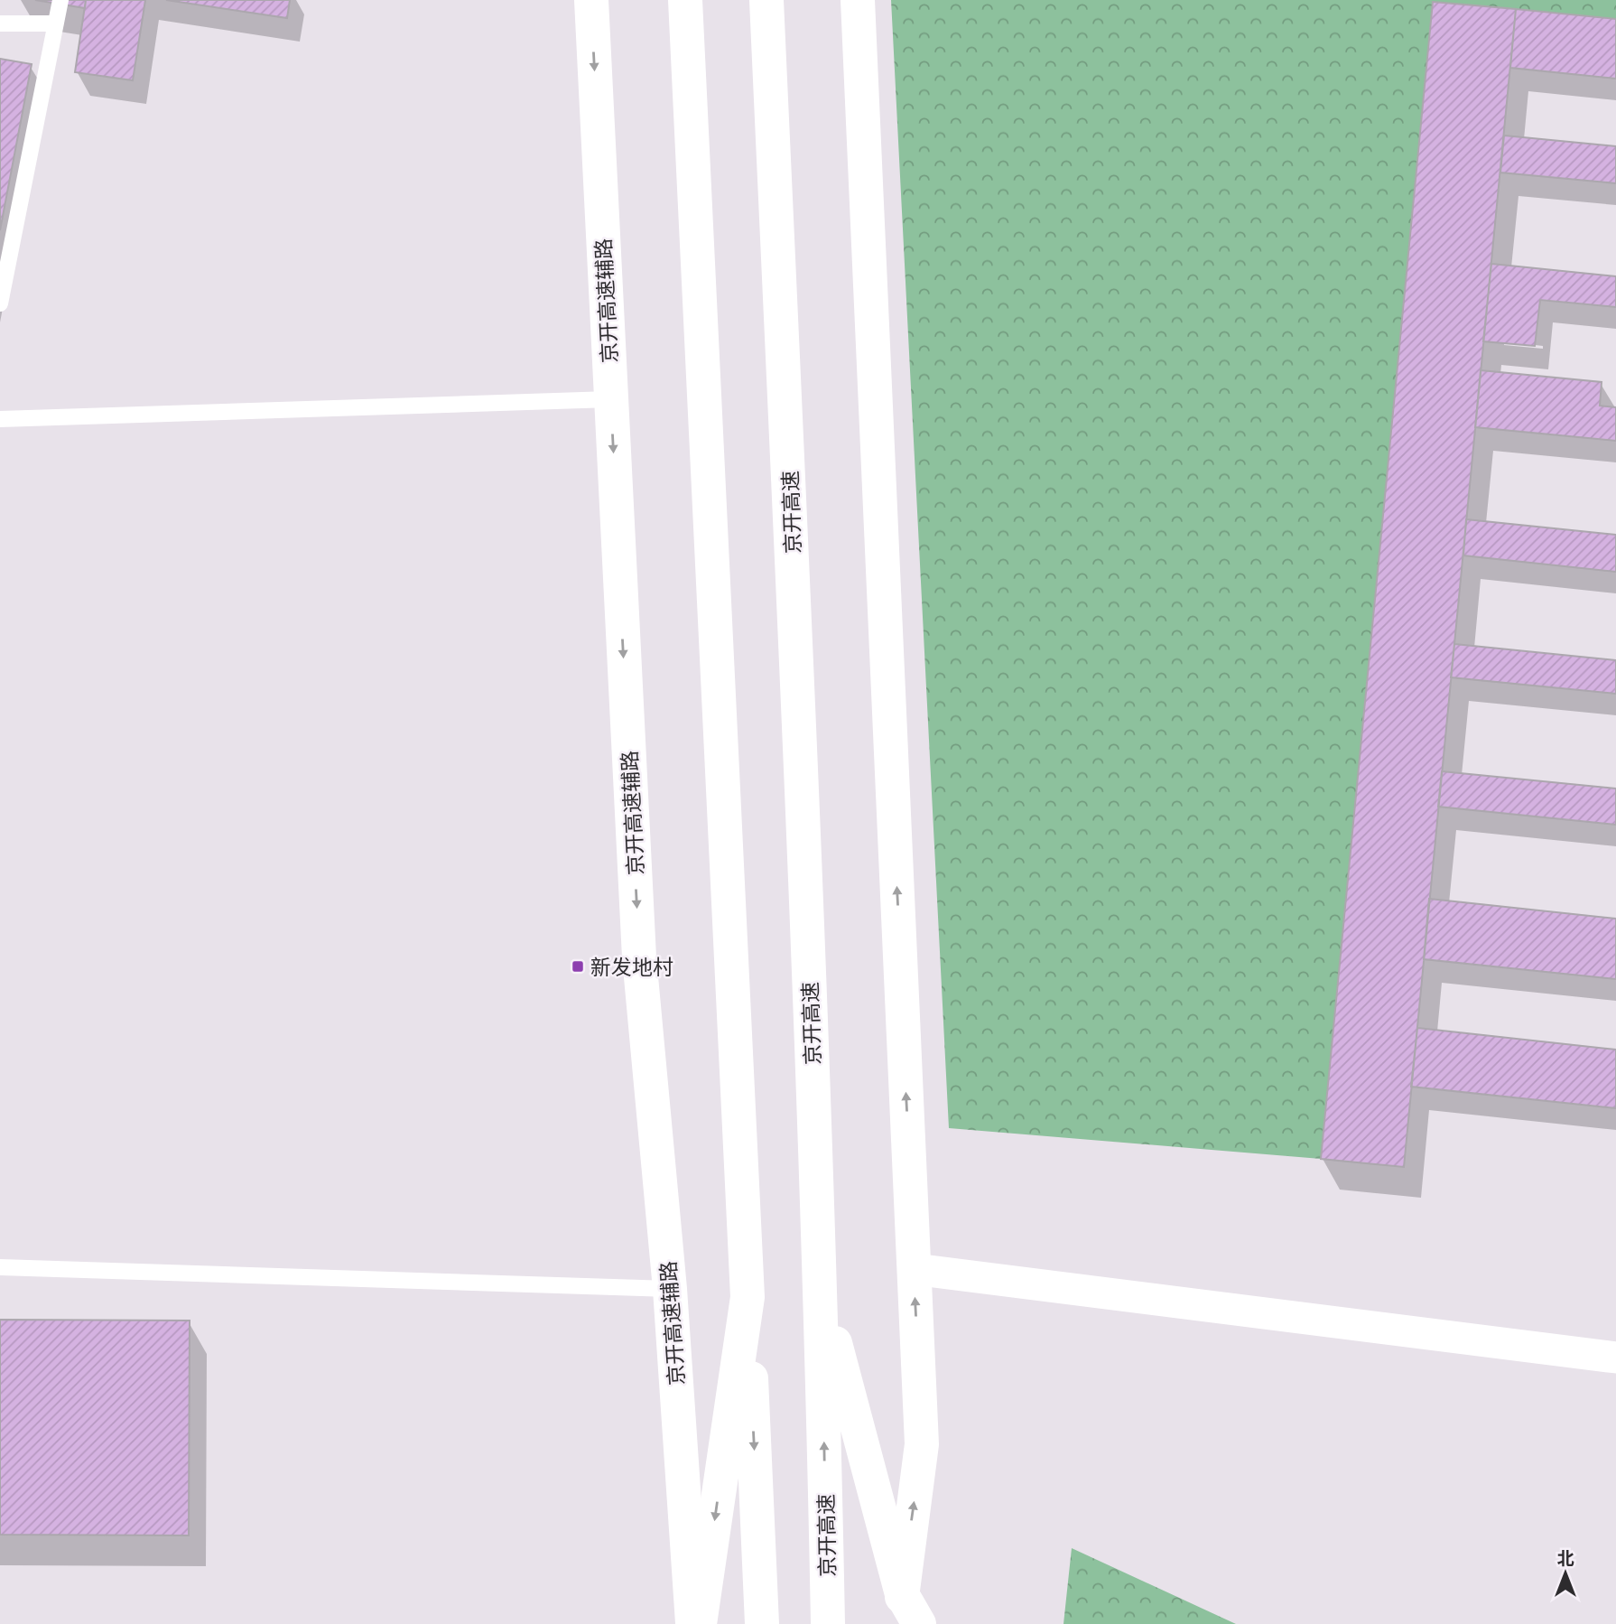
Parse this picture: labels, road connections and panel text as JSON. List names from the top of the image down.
{
  "streets": {
    "main road": ["京开高速辅路", "京开高速"]
  },
  "places": {
    "transit": ["新发地村"]
  },
  "north": "top"
}
